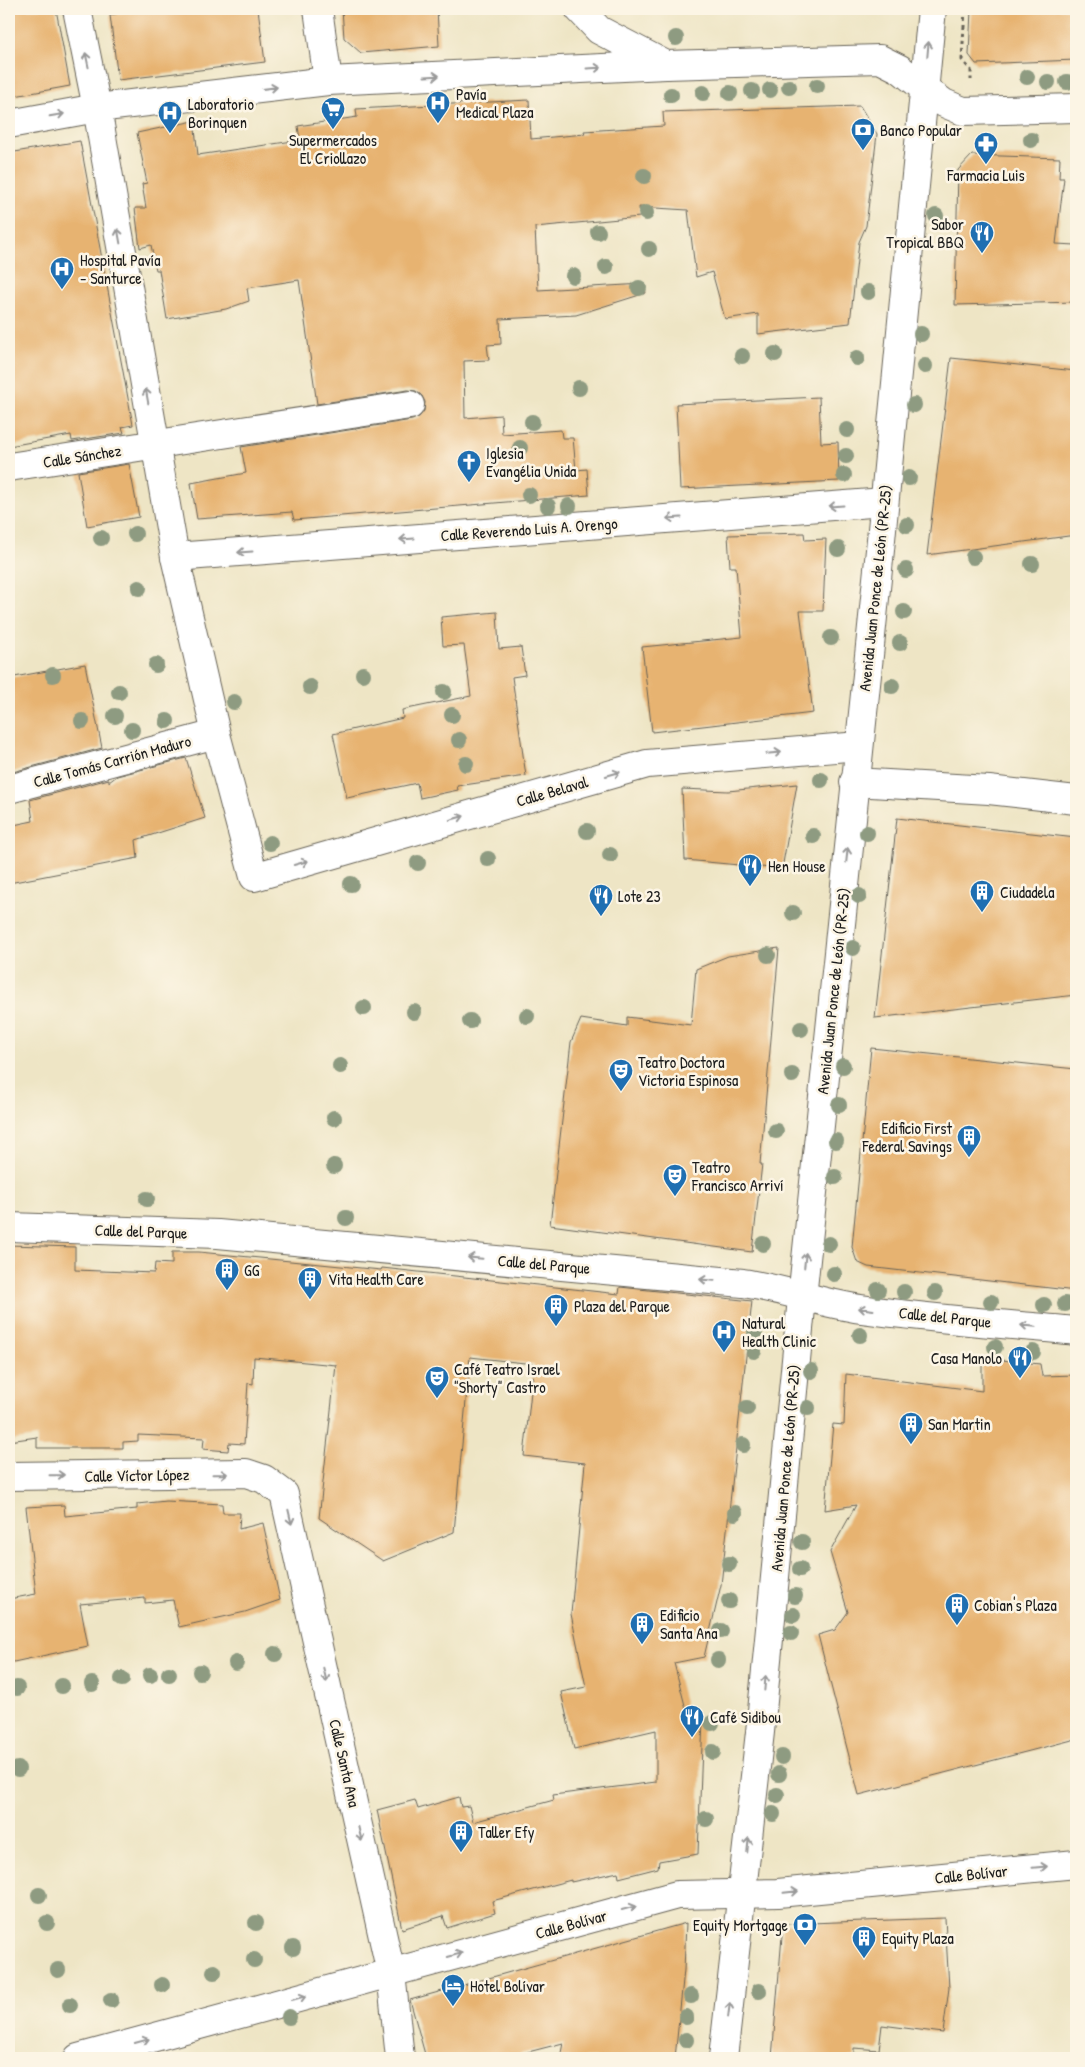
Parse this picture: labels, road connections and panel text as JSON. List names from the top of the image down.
{
  "streets": {
    "main road": [
      "Calle Sánchez",
      "Calle Reverendo Luis A. Orengo",
      "Avenida Juan Ponce de León (PR-25)",
      "Calle Tomás Carrión Maduro",
      "Calle Belaval",
      "Calle del Parque",
      "Calle Víctor López",
      "Calle Santa Ana",
      "Calle Bolívar"
    ]
  },
  "crossings": [
    ["Calle Reverendo Luis A. Orengo", "Avenida Juan Ponce de León (PR-25)"],
    ["Avenida Juan Ponce de León (PR-25)", "Calle Belaval"],
    ["Avenida Juan Ponce de León (PR-25)", "Calle del Parque"],
    ["Avenida Juan Ponce de León (PR-25)", "Calle Bolívar"],
    ["Calle Tomás Carrión Maduro", "Calle Belaval"],
    ["Calle Víctor López", "Calle Santa Ana"],
    ["Calle Santa Ana", "Calle Bolívar"]
  ],
  "one_way": [
    "Calle Reverendo Luis A. Orengo",
    "Avenida Juan Ponce de León (PR-25)",
    "Calle Belaval",
    "Calle del Parque",
    "Calle Víctor López",
    "Calle Santa Ana",
    "Calle Bolívar"
  ],
  "places": {
    "hospital": [
      "Pavía Medical Plaza",
      "Laboratorio Borinquen",
      "Hospital Pavía - Santurce",
      "Natural Health Clinic"
    ],
    "supermarket": ["Supermercados El Criollazo"],
    "bank": ["Banco Popular", "Equity Mortgage"],
    "pharmacy": ["Farmacia Luis"],
    "restaurant": [
      "Sabor Tropical BBQ",
      "Hen House",
      "Lote 23",
      "Casa Manolo",
      "Café Sidibou"
    ],
    "church": ["Iglesia Evangélia Unida"],
    "building": [
      "Ciudadela",
      "Edificio First Federal Savings",
      "GG",
      "Vita Health Care",
      "Plaza del Parque",
      "San Martin",
      "Cobian's Plaza",
      "Edificio Santa Ana",
      "Taller Efy",
      "Equity Plaza"
    ],
    "theatre": ["Teatro Doctora Victoria Espinosa", "Teatro Francisco Arriví", "Café Teatro Israel \"Shorty\" Castro"],
    "hotel": ["Hotel Bolívar"]
  }
}
